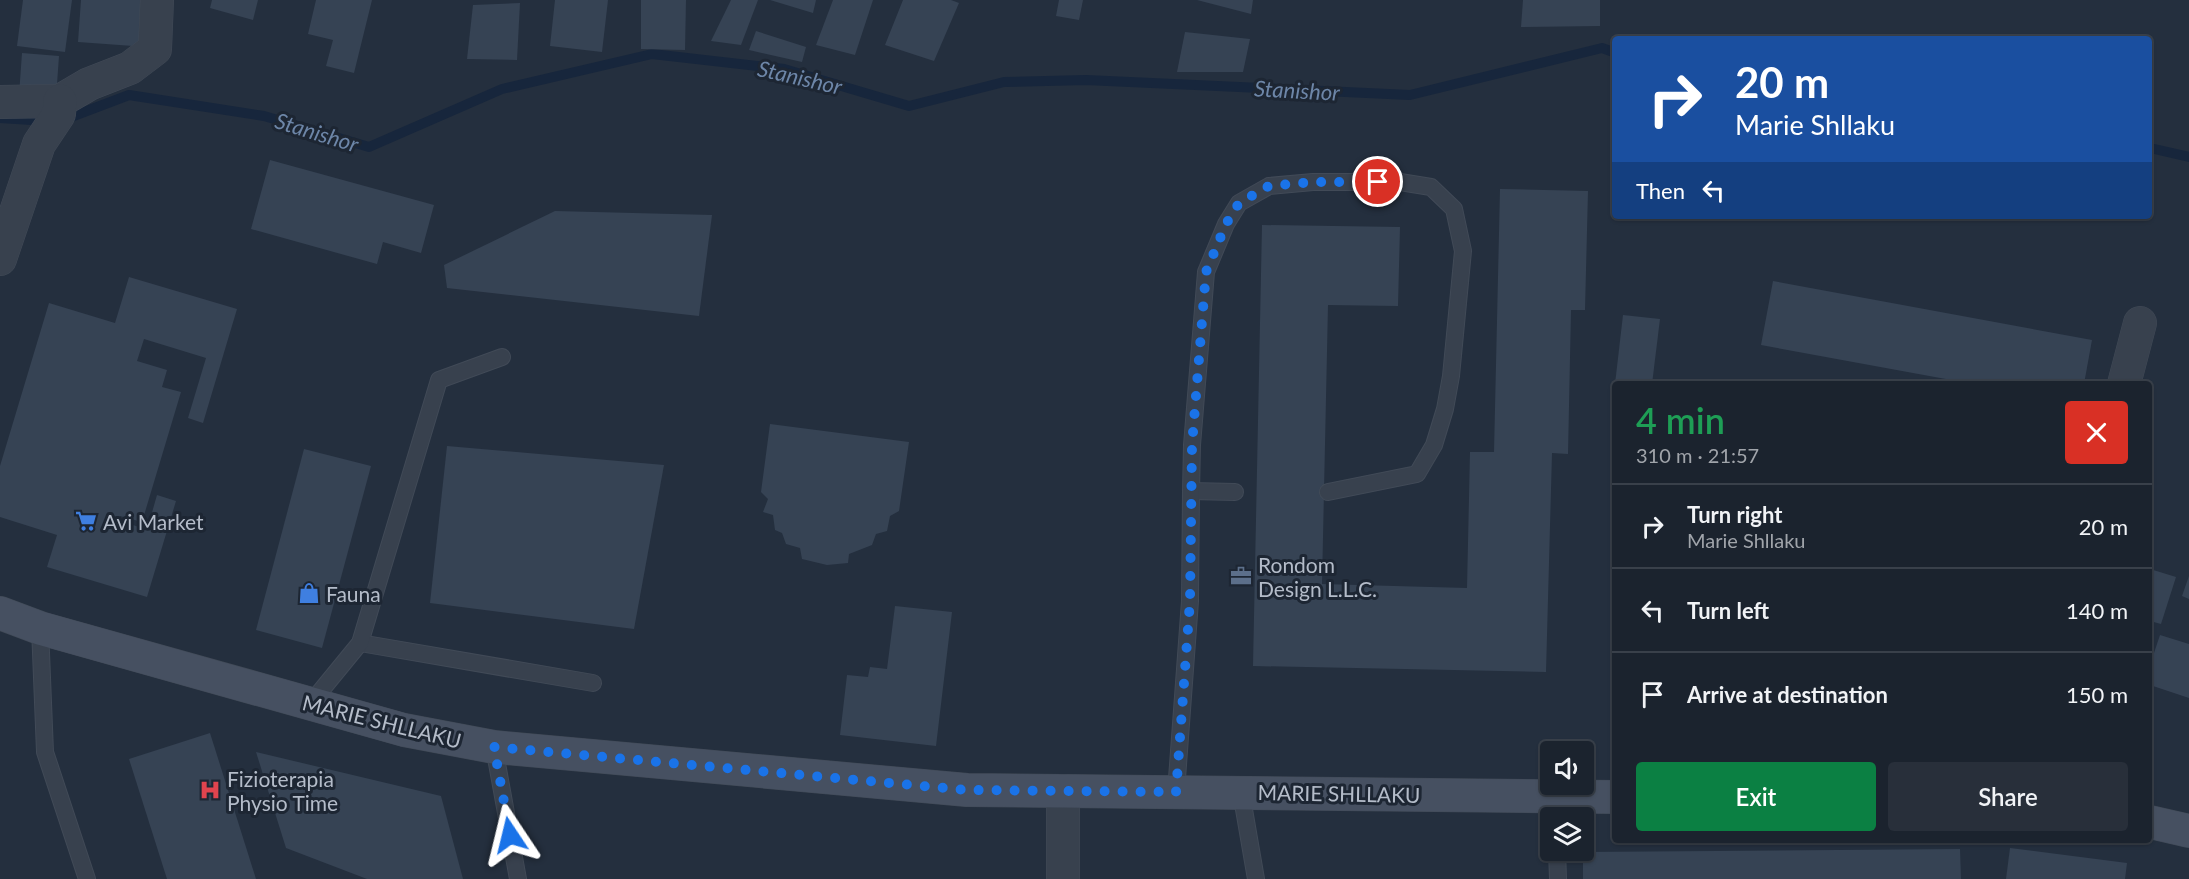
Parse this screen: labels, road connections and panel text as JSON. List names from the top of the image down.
{
  "streets": {
    "street": ["MARIE SHLLAKU"]
  },
  "water": ["Stanishor"],
  "places": {
    "supermarket": ["Avi Market"],
    "office": ["Rondom Design L.L.C."],
    "shop": ["Fauna"],
    "hospital": ["Fizioterapia Physio Time"]
  },
  "page": {
    "turn": ["20 m", "Marie Shllaku"],
    "then": "Then",
    "heading": ["4 min", "310 m · 21:57"],
    "list": [
      {
        "name": "Turn right",
        "note": "Marie Shllaku",
        "value": "20 m"
      },
      {
        "name": "Turn left",
        "value": "140 m"
      },
      {
        "name": "Arrive at destination",
        "value": "150 m"
      }
    ],
    "buttons": ["Exit", "Share"]
  }
}
